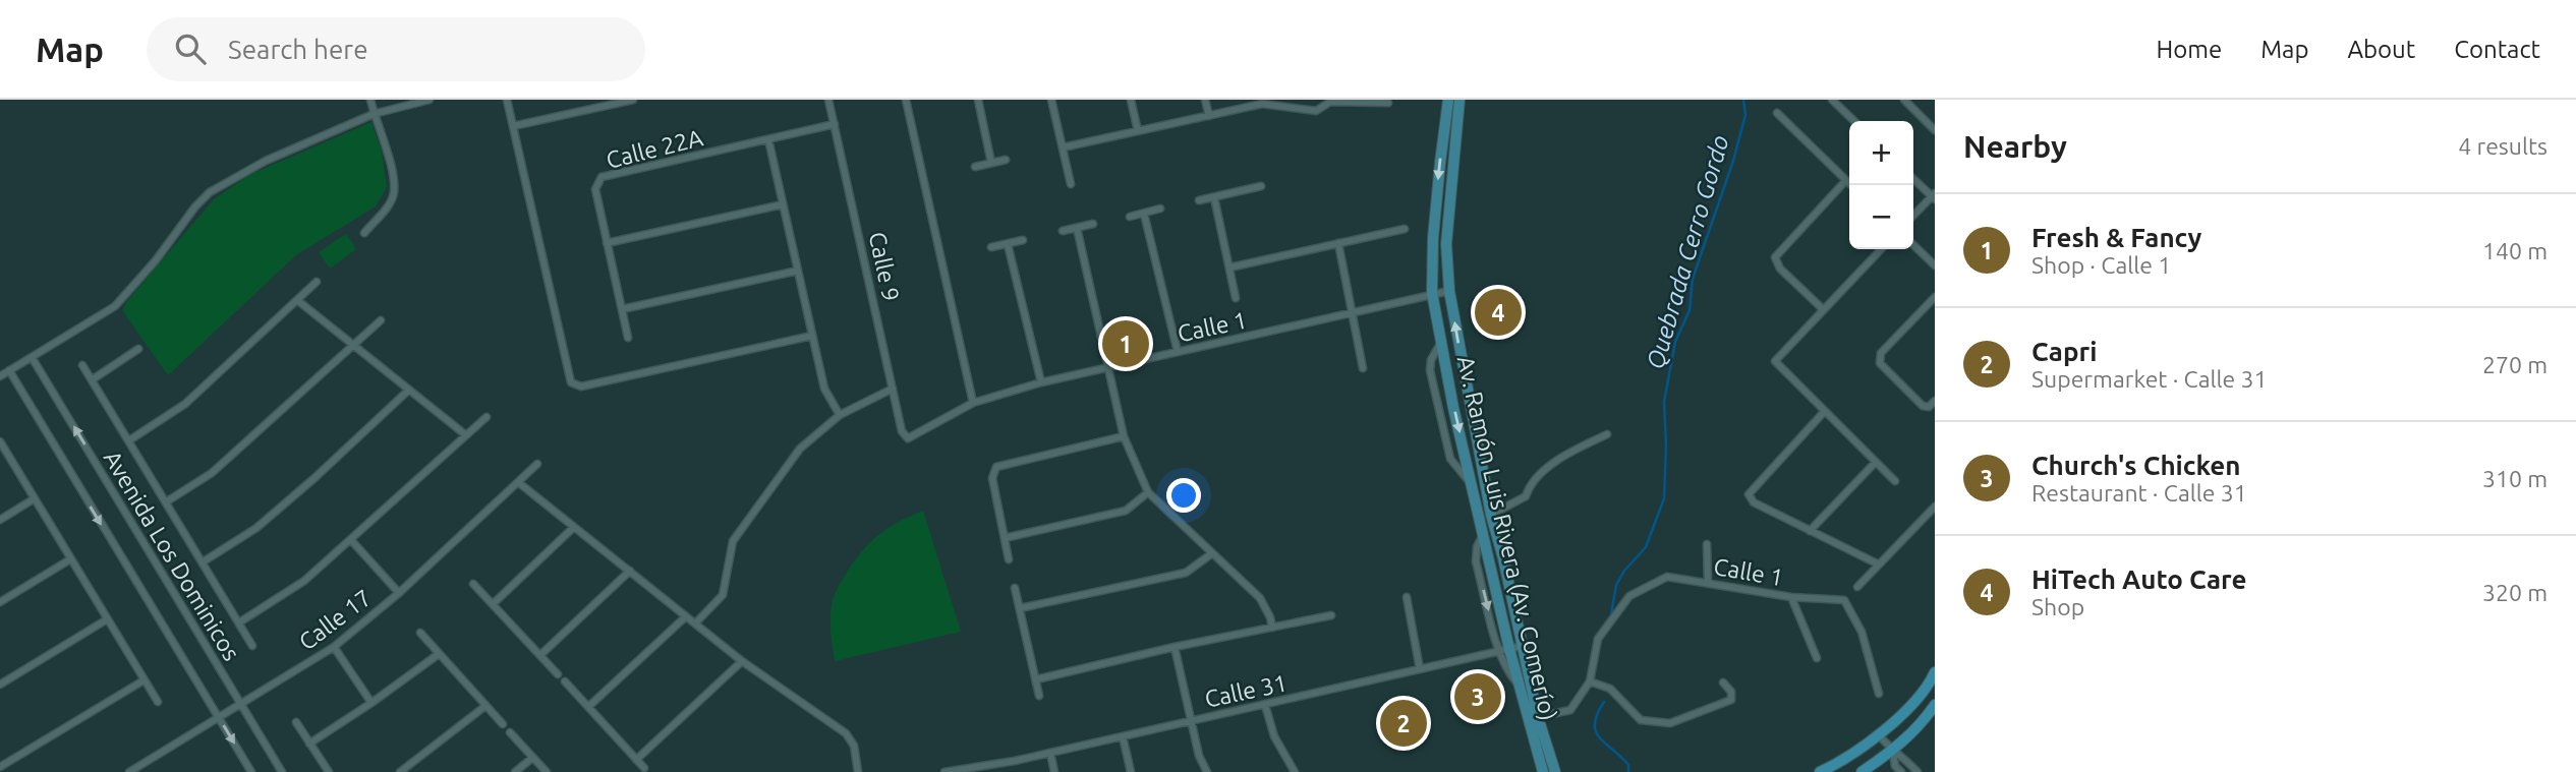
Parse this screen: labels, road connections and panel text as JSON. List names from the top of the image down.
{
  "streets": {
    "main road": ["Av. Ramón Luis Rivera (Av. Comerío)"],
    "street": [
      "Calle 22A",
      "Calle 9",
      "Calle 1",
      "Avenida Los Dominicos",
      "Calle 17",
      "Calle 31"
    ]
  },
  "crossings": [
    ["Calle 22A", "Calle 9"],
    ["Calle 9", "Calle 1"],
    ["Calle 1", "Av. Ramón Luis Rivera (Av. Comerío)"],
    ["Av. Ramón Luis Rivera (Av. Comerío)", "Calle 31"],
    ["Avenida Los Dominicos", "Calle 17"]
  ],
  "water": ["Quebrada Cerro Gordo"],
  "page": {
    "header": "Map",
    "search": "Search here",
    "nav": [
      "Home",
      "Map",
      "About",
      "Contact"
    ],
    "heading": ["Nearby", "4 results"],
    "map_buttons": ["+", "−"],
    "list": [
      {
        "mark": "1",
        "name": "Fresh & Fancy",
        "note": "Shop · Calle 1",
        "value": "140 m"
      },
      {
        "mark": "2",
        "name": "Capri",
        "note": "Supermarket · Calle 31",
        "value": "270 m"
      },
      {
        "mark": "3",
        "name": "Church's Chicken",
        "note": "Restaurant · Calle 31",
        "value": "310 m"
      },
      {
        "mark": "4",
        "name": "HiTech Auto Care",
        "note": "Shop",
        "value": "320 m"
      }
    ],
    "pins": [
      "4",
      "1",
      "3",
      "2"
    ]
  }
}
